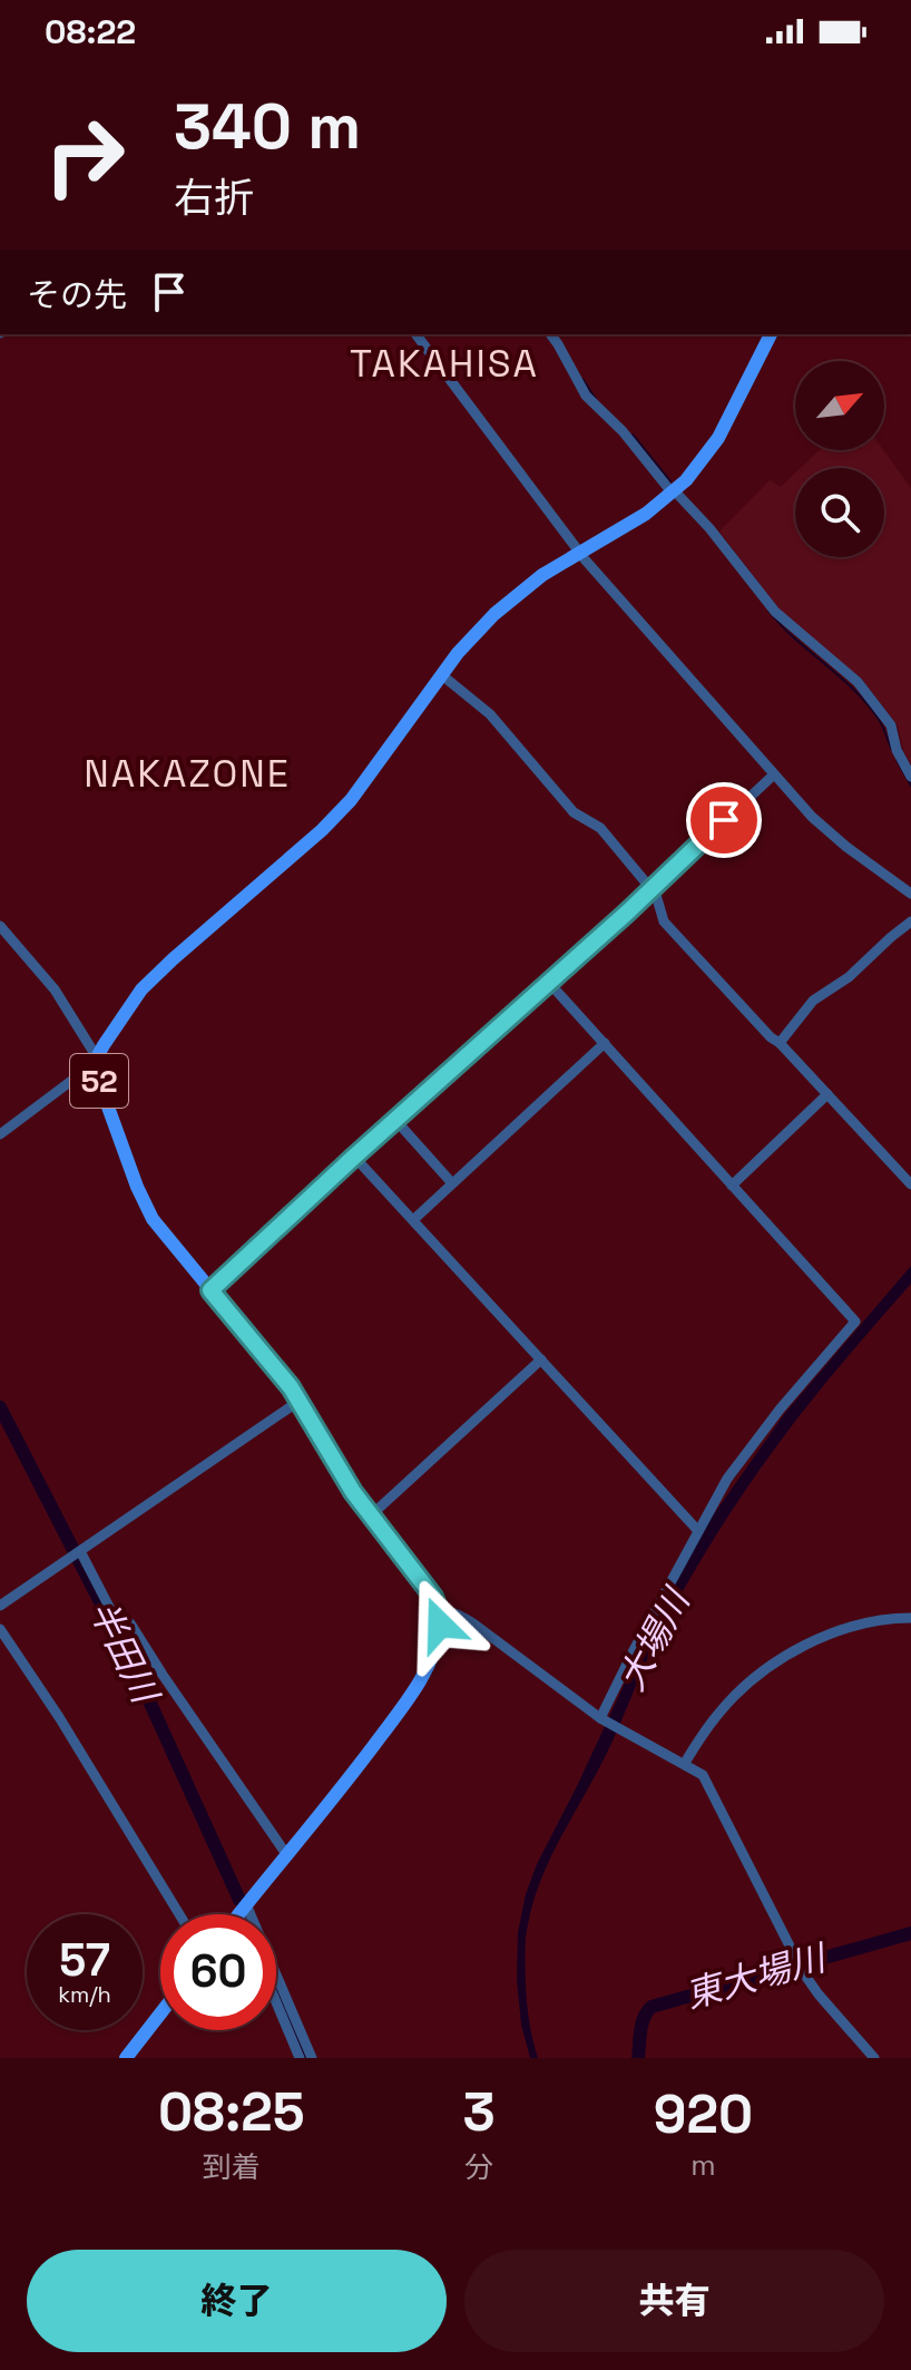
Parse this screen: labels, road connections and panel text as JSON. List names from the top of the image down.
{
  "streets": {
    "main road": ["52"]
  },
  "districts": ["TAKAHISA", "NAKAZONE"],
  "water": ["大場川", "半田川", "東大場川"],
  "north": "top right",
  "page": {
    "status": "08:22",
    "turn": ["340 m", "右折"],
    "then": "その先",
    "speed": "57 km/h",
    "limit": "60",
    "eta": [
      "08:25",
      "到着",
      "3",
      "分",
      "920",
      "m"
    ],
    "buttons": ["終了", "共有"]
  }
}
